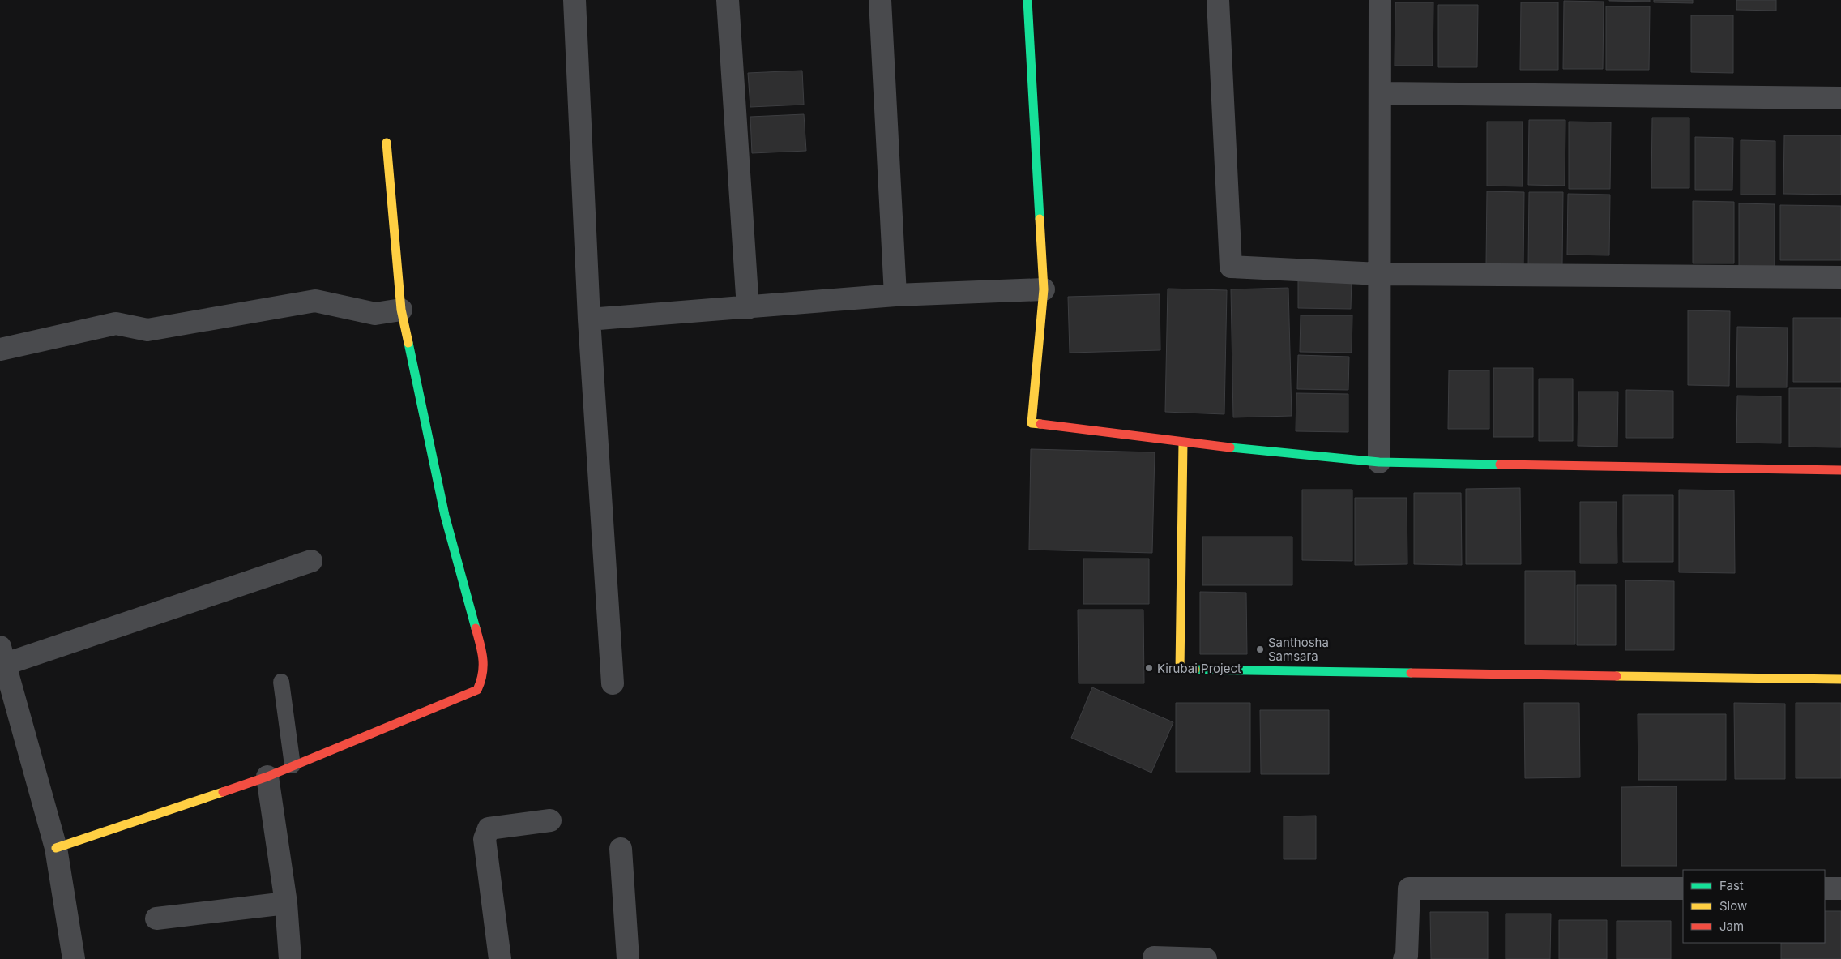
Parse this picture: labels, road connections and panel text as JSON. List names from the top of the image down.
{
  "places": ["Santhosha Samsara", "Kirubai Project"],
  "legend": ["Fast", "Slow", "Jam"]
}
